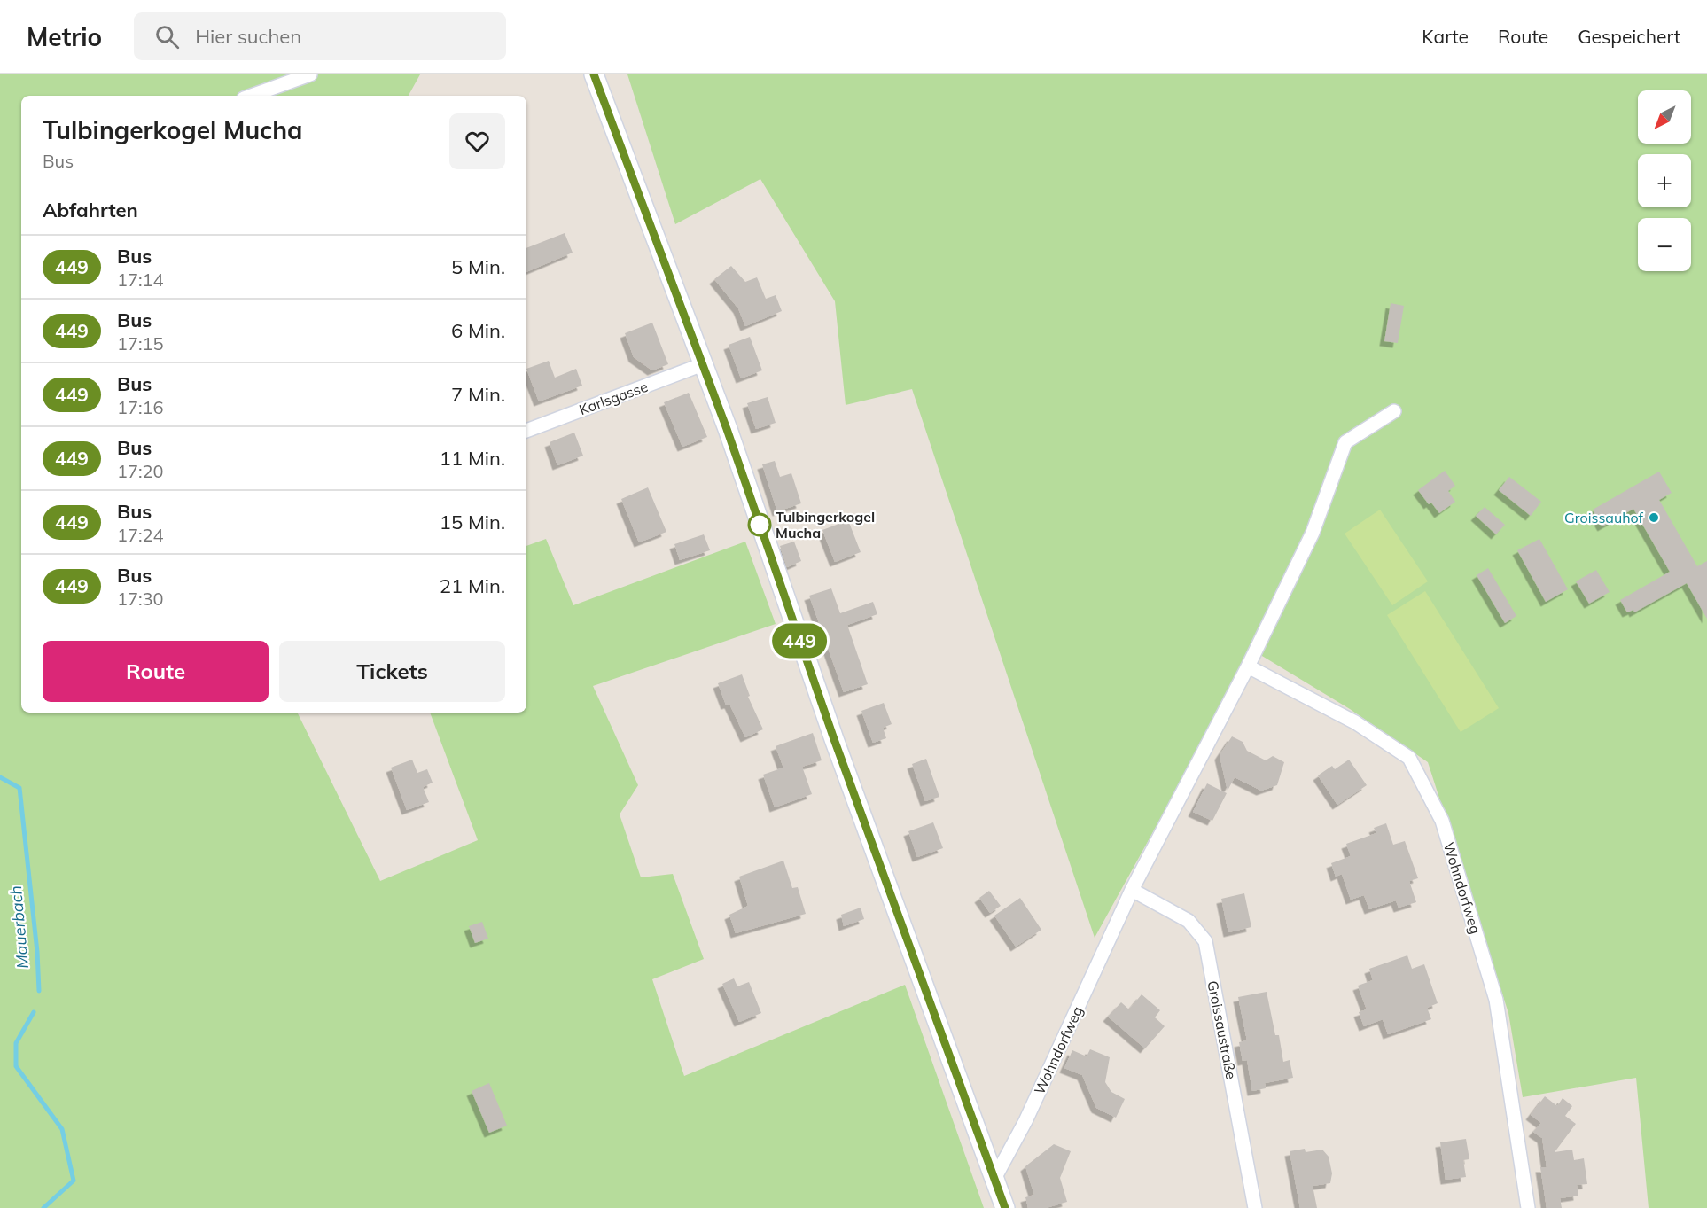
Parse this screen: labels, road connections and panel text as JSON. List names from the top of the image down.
{
  "streets": {
    "street": ["Karlsgasse", "Wohndorfweg", "Groissaustraße"]
  },
  "crossings": [
    ["Wohndorfweg", "Groissaustraße"]
  ],
  "water": ["Mauerbach"],
  "places": ["Groissauhof", "Tulbingerkogel Mucha"],
  "lines": ["bus line 449"],
  "north": "bottom left",
  "page": {
    "header": "Metrio",
    "search": "Hier suchen",
    "nav": ["Karte", "Route", "Gespeichert"],
    "on_map": "449",
    "map_buttons": ["+", "−"],
    "heading": [
      ["Tulbingerkogel Mucha", "Bus"],
      "Abfahrten"
    ],
    "list": [
      {
        "mark": "449",
        "name": "Bus",
        "note": "17:14",
        "value": "5 Min."
      },
      {
        "mark": "449",
        "name": "Bus",
        "note": "17:15",
        "value": "6 Min."
      },
      {
        "mark": "449",
        "name": "Bus",
        "note": "17:16",
        "value": "7 Min."
      },
      {
        "mark": "449",
        "name": "Bus",
        "note": "17:20",
        "value": "11 Min."
      },
      {
        "mark": "449",
        "name": "Bus",
        "note": "17:24",
        "value": "15 Min."
      },
      {
        "mark": "449",
        "name": "Bus",
        "note": "17:30",
        "value": "21 Min."
      }
    ],
    "buttons": ["Route", "Tickets"]
  }
}
